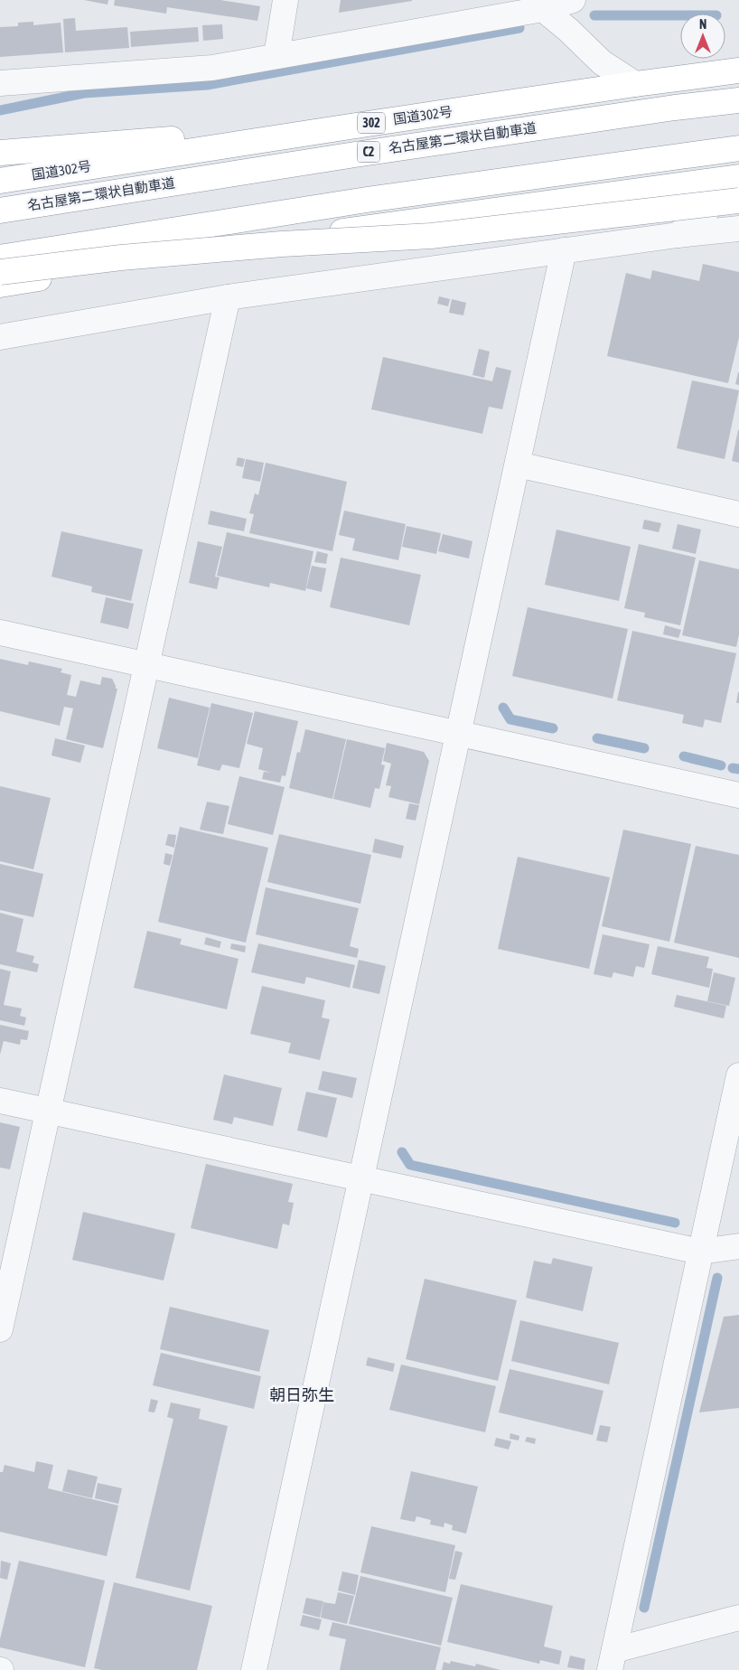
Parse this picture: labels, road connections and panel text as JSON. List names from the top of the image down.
{
  "streets": {
    "highway": [
      "国道302号",
      "302",
      "名古屋第二環状自動車道",
      "C2"
    ]
  },
  "districts": ["朝日弥生"],
  "north": "top"
}
